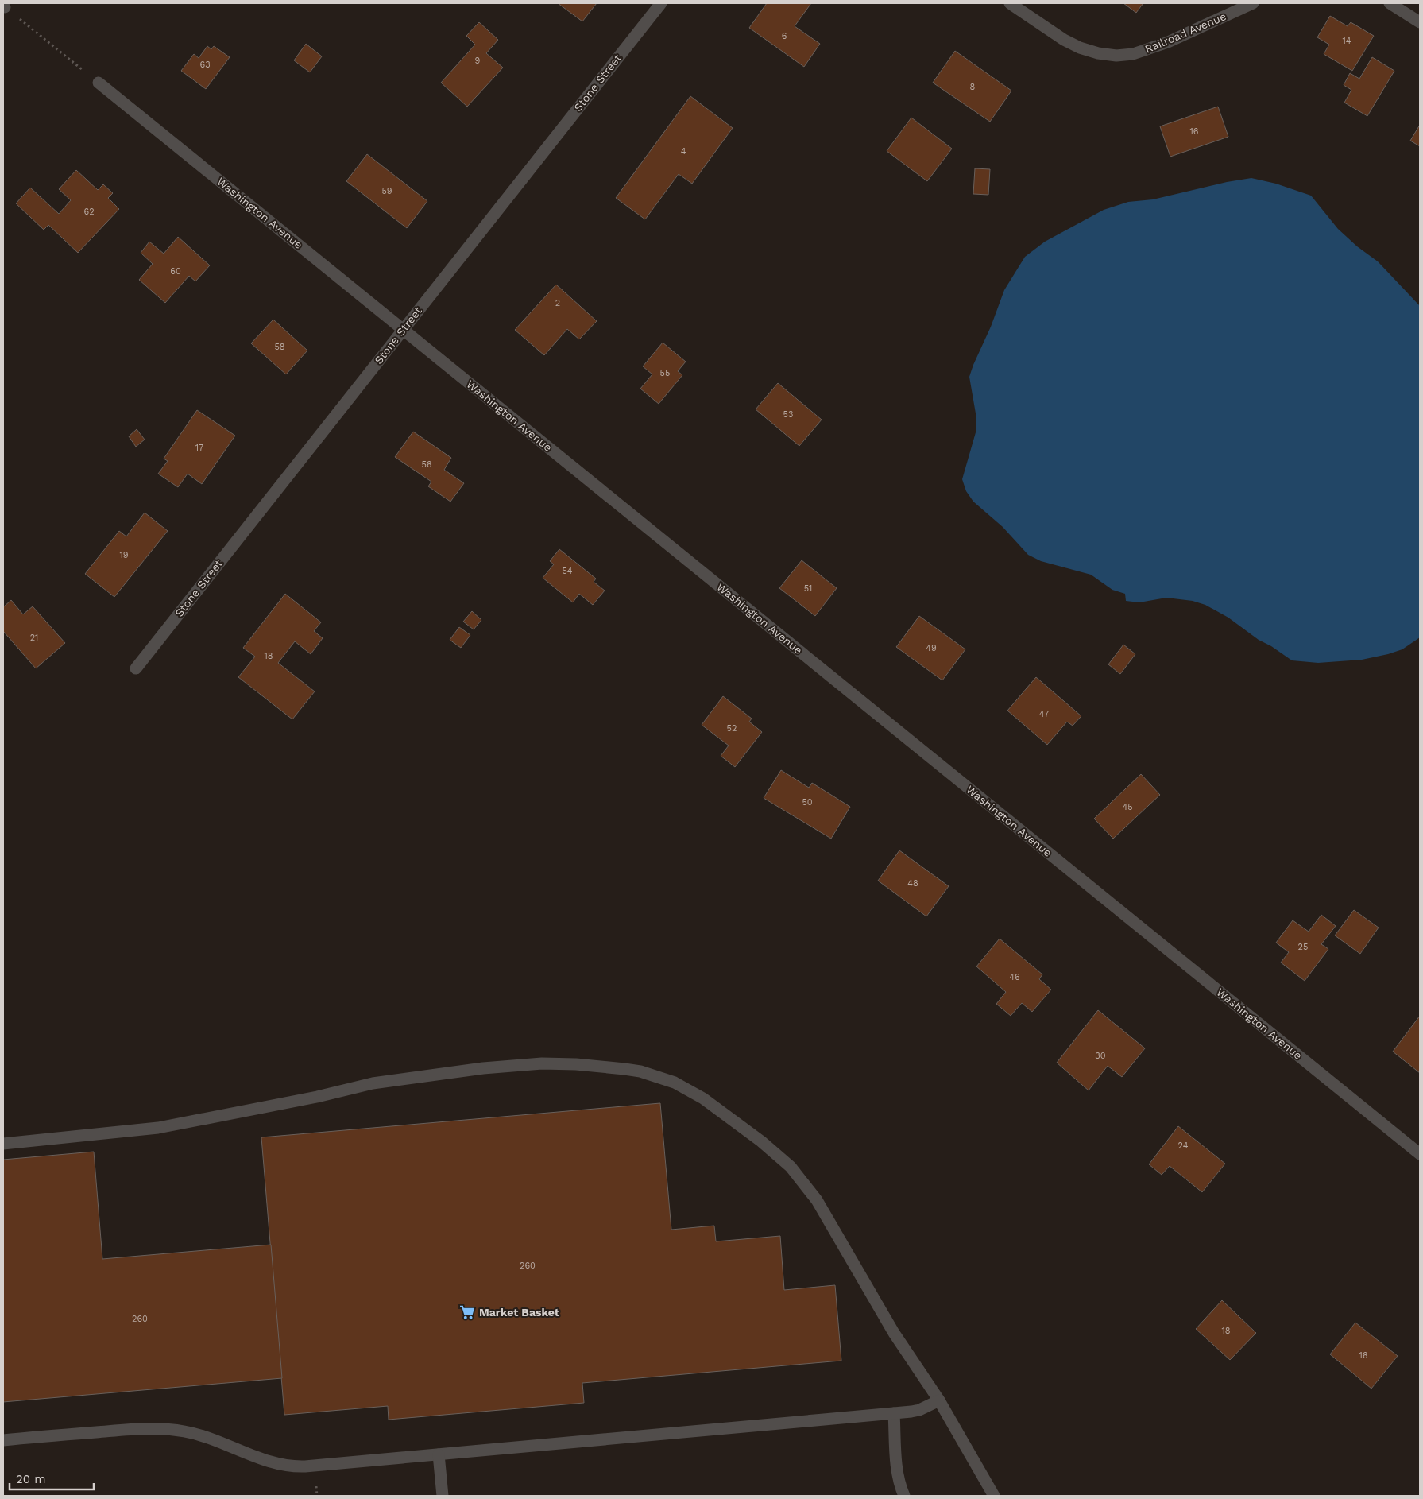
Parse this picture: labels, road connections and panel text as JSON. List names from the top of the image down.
{
  "streets": {
    "street": ["Railroad Avenue", "Stone Street", "Washington Avenue"]
  },
  "crossings": [
    ["Stone Street", "Washington Avenue"]
  ],
  "places": {
    "supermarket": ["Market Basket"]
  },
  "house_numbers": [
    "6",
    "14",
    "9",
    "63",
    "8",
    "16",
    "4",
    "59",
    "62",
    "60",
    "2",
    "58",
    "55",
    "53",
    "17",
    "56",
    "19",
    "54",
    "51",
    "21",
    "49",
    "18",
    "47",
    "52",
    "50",
    "45",
    "48",
    "25",
    "46",
    "30",
    "24",
    "260",
    "260",
    "18",
    "16"
  ],
  "scale_bar": "20 m"
}
